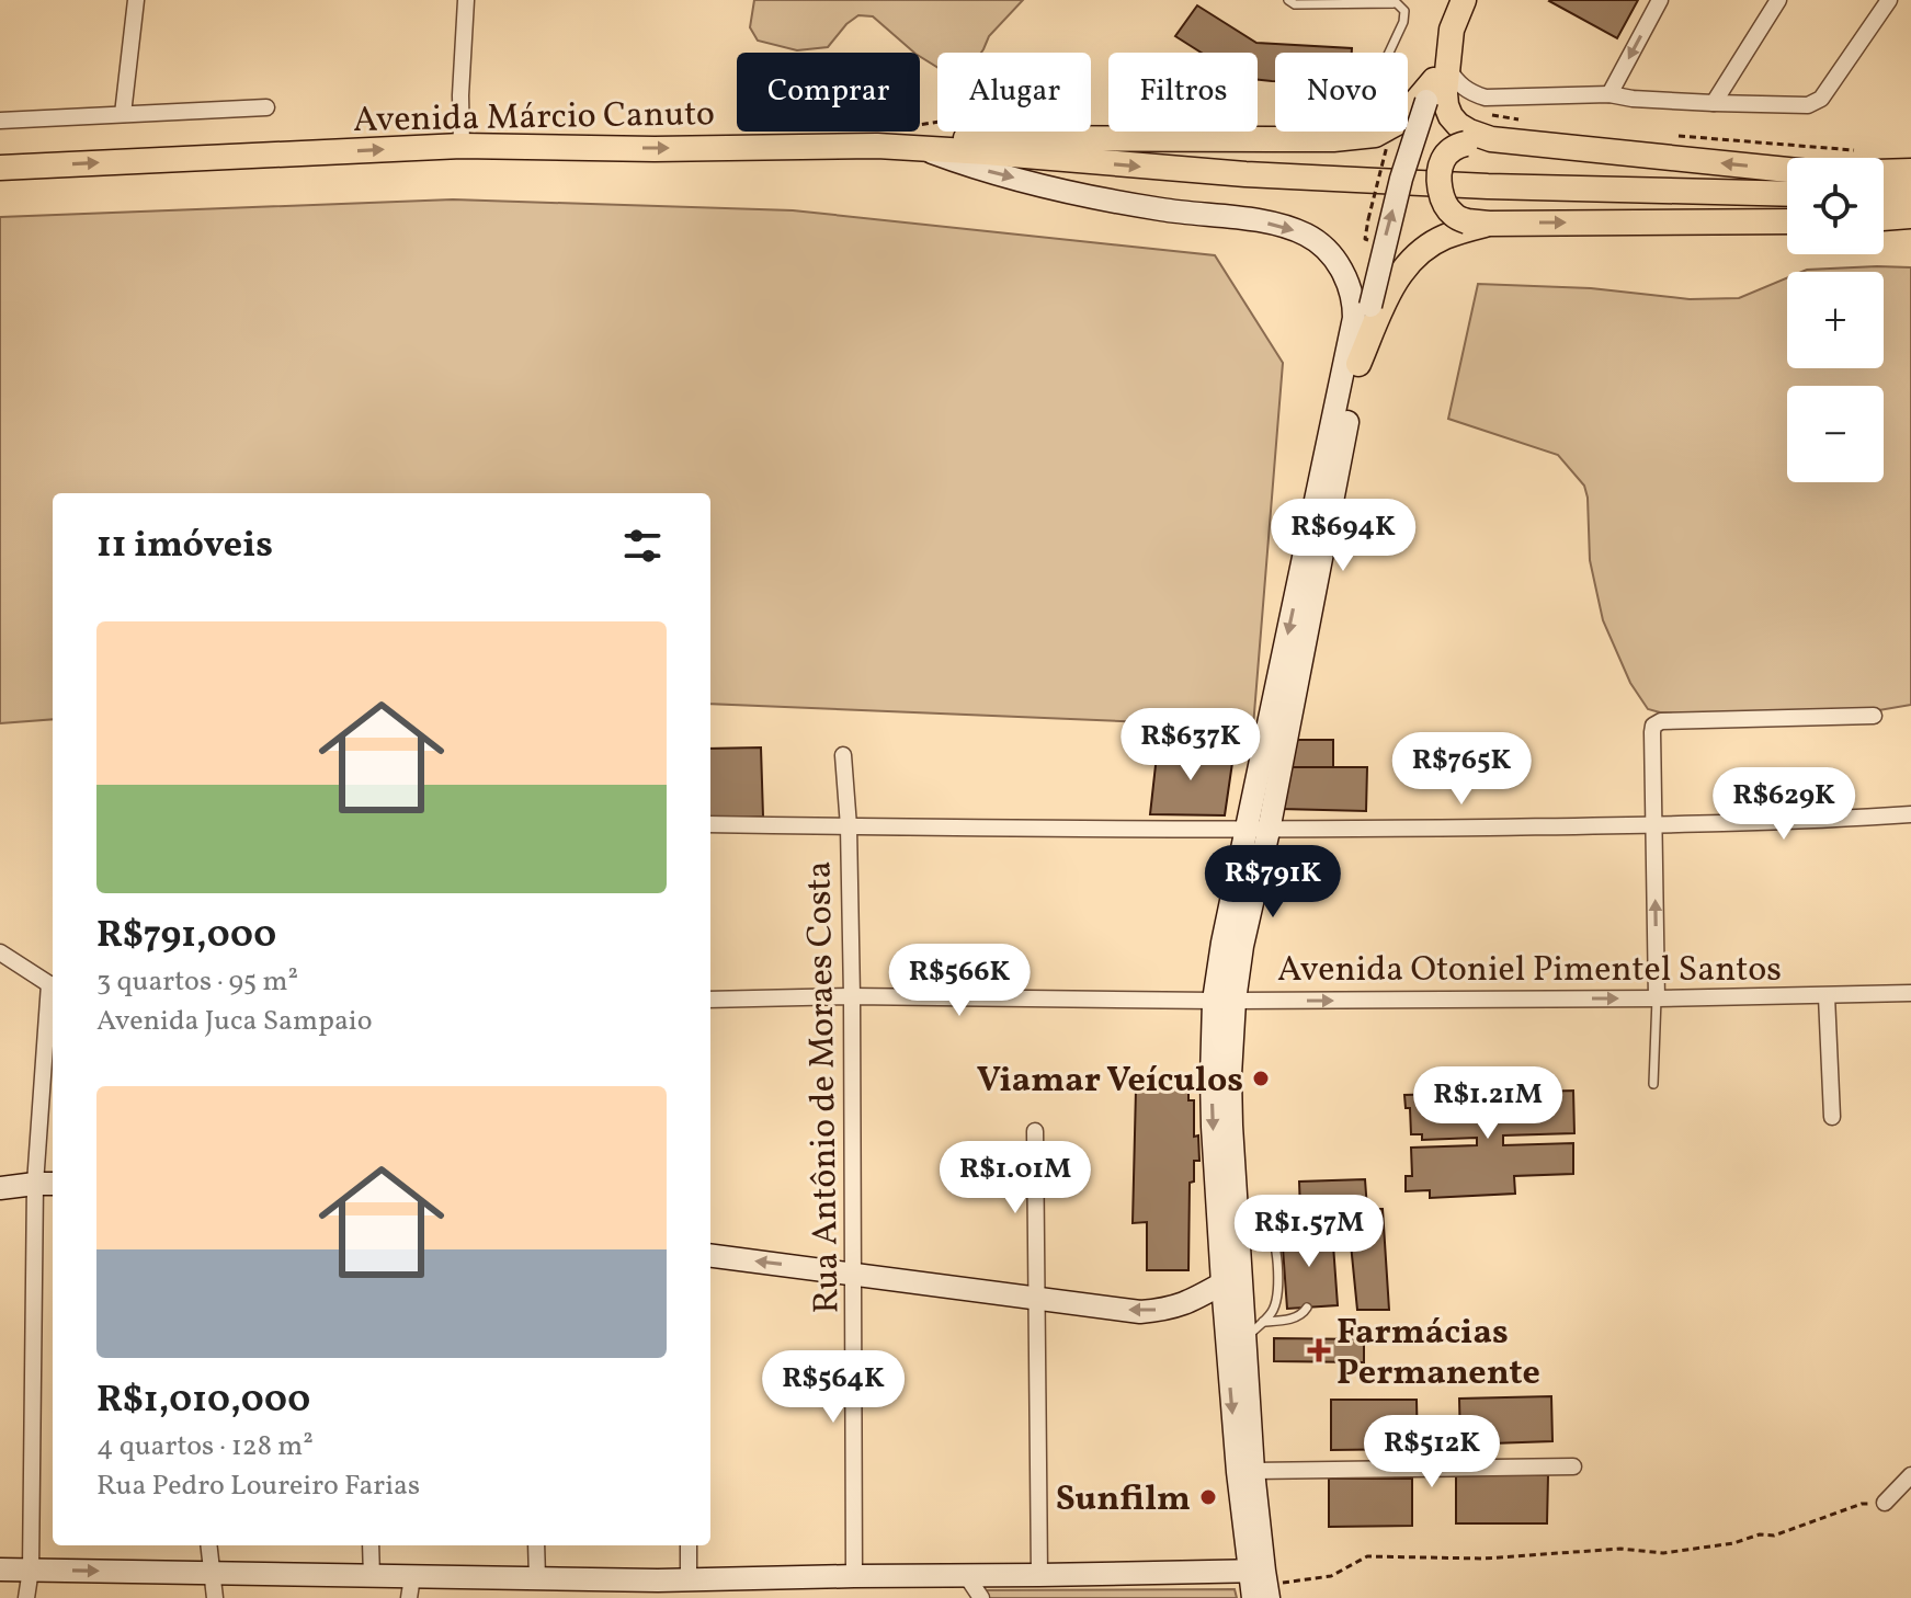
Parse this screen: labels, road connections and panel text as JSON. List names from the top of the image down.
{
  "streets": {
    "main road": ["Avenida Márcio Canuto"],
    "street": ["Avenida Otoniel Pimentel Santos", "Rua Antônio de Moraes Costa"]
  },
  "crossings": [
    ["Avenida Otoniel Pimentel Santos", "Rua Antônio de Moraes Costa"]
  ],
  "places": {
    "other": ["Viamar Veículos", "Sunfilm"],
    "health": ["Farmácias Permanente"]
  },
  "page": {
    "chip": [
      "Comprar",
      "Alugar",
      "Filtros",
      "Novo"
    ],
    "map_buttons": ["+", "−"],
    "heading": "11 imóveis",
    "price": [
      "R$694K",
      "R$637K",
      "R$765K",
      "R$629K",
      "R$791K",
      "R$566K",
      "R$1.21M",
      "R$1.01M",
      "R$1.57M",
      "R$564K",
      "R$512K"
    ],
    "list": [
      {
        "name": "R$791,000",
        "note": "3 quartos · 95 m² · Avenida Juca Sampaio"
      },
      {
        "name": "R$1,010,000",
        "note": "4 quartos · 128 m² · Rua Pedro Loureiro Farias"
      }
    ]
  }
}
